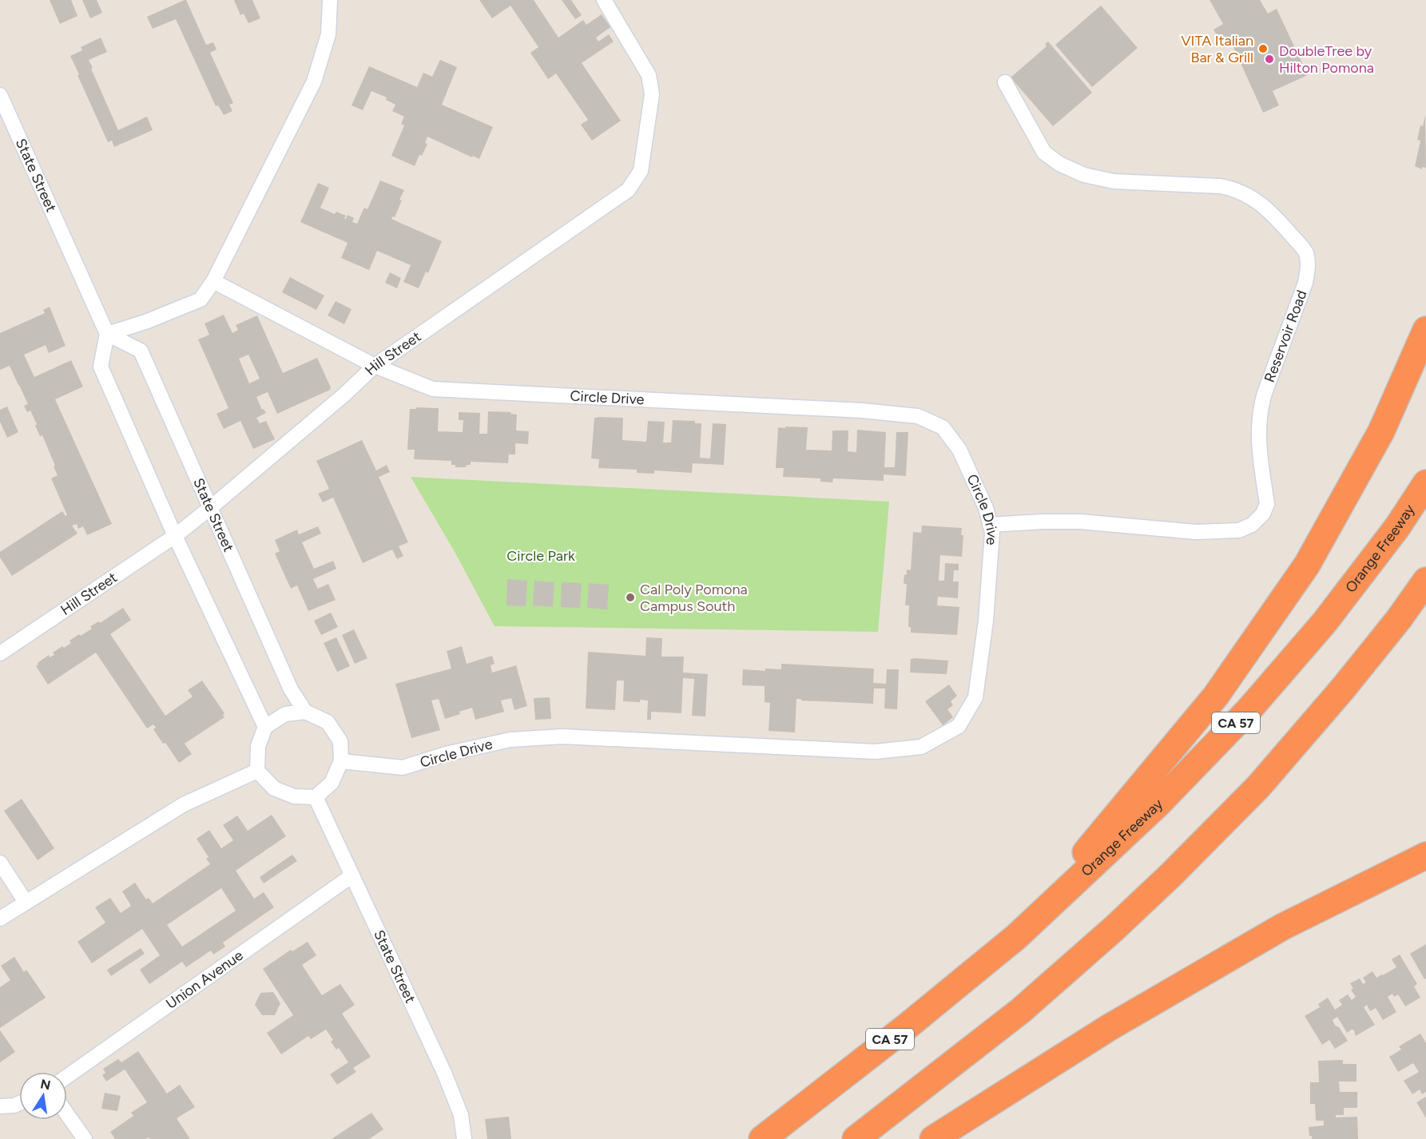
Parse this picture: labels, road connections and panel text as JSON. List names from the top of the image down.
{
  "streets": {
    "highway": ["Orange Freeway", "CA 57"],
    "street": [
      "State Street",
      "Reservoir Road",
      "Hill Street",
      "Circle Drive",
      "Union Avenue"
    ]
  },
  "crossings": [
    ["State Street", "Hill Street"],
    ["State Street", "Circle Drive"],
    ["State Street", "Union Avenue"],
    ["Reservoir Road", "Circle Drive"],
    ["Hill Street", "Circle Drive"]
  ],
  "parks": ["Circle Park"],
  "places": ["VITA Italian Bar & Grill", "DoubleTree by Hilton Pomona", "Cal Poly Pomona Campus South"],
  "north": "top"
}
